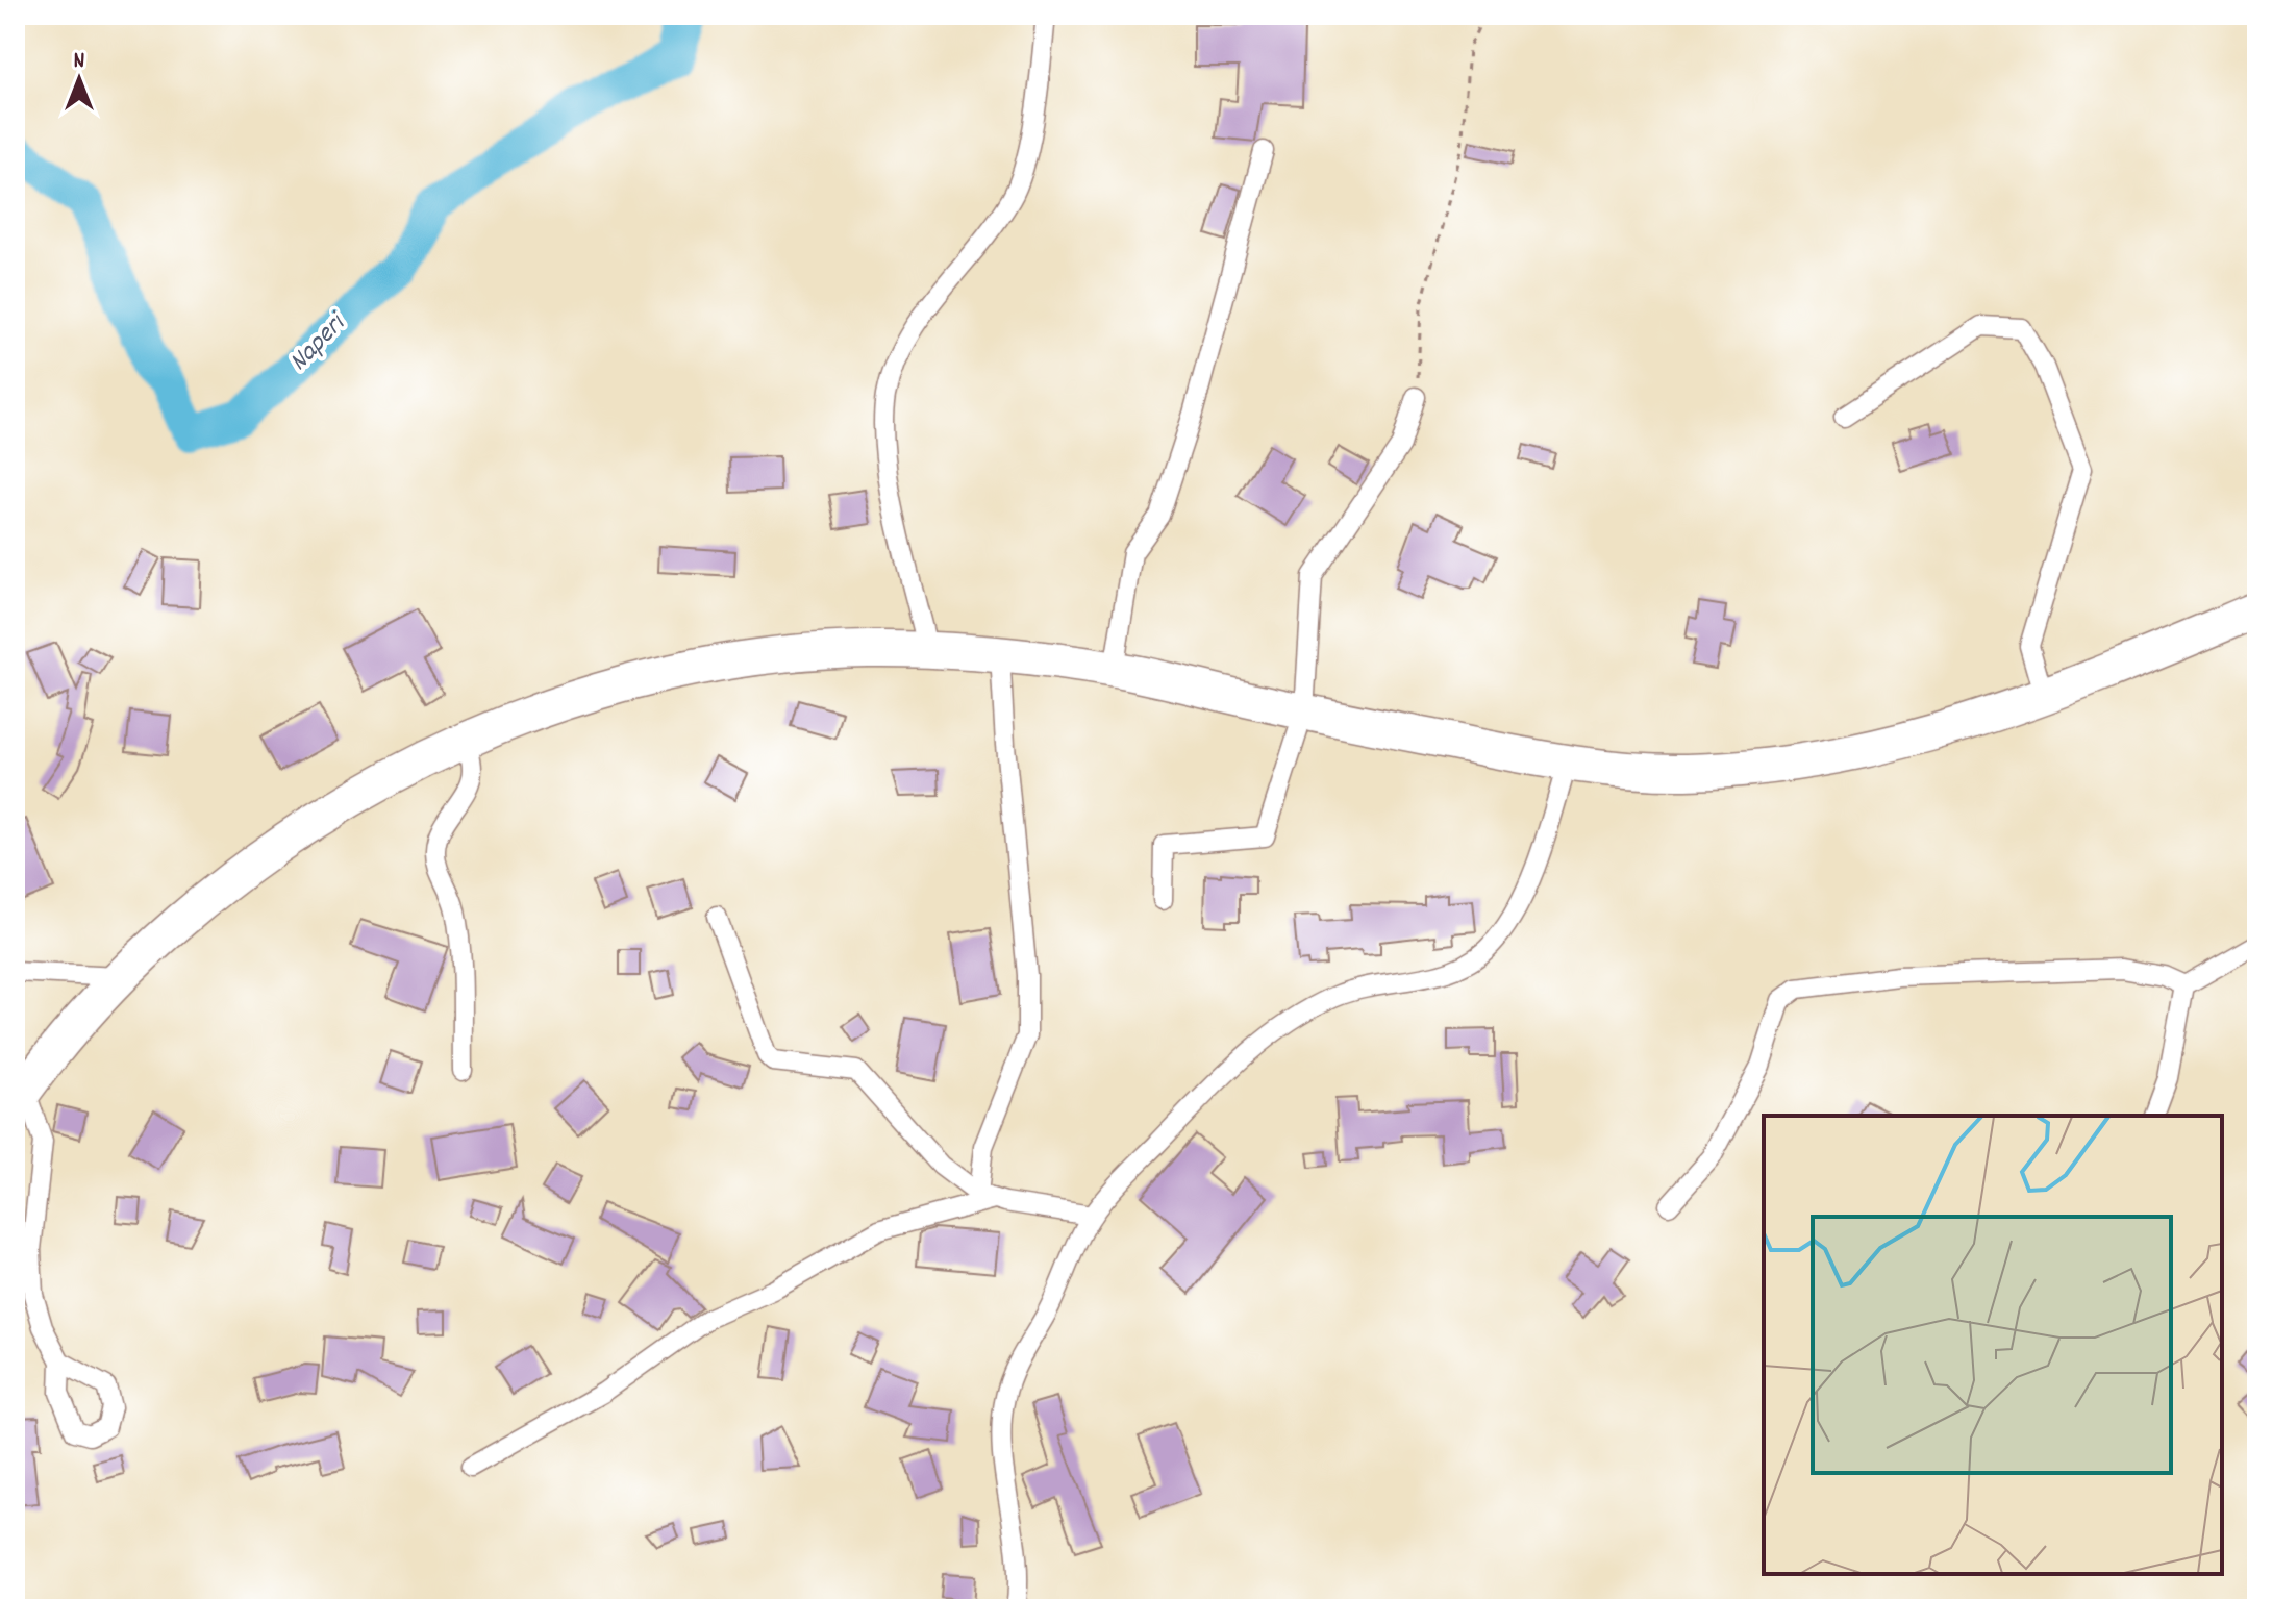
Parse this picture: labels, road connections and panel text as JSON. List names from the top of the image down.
{
  "water": ["Naperi"],
  "north": "top"
}
